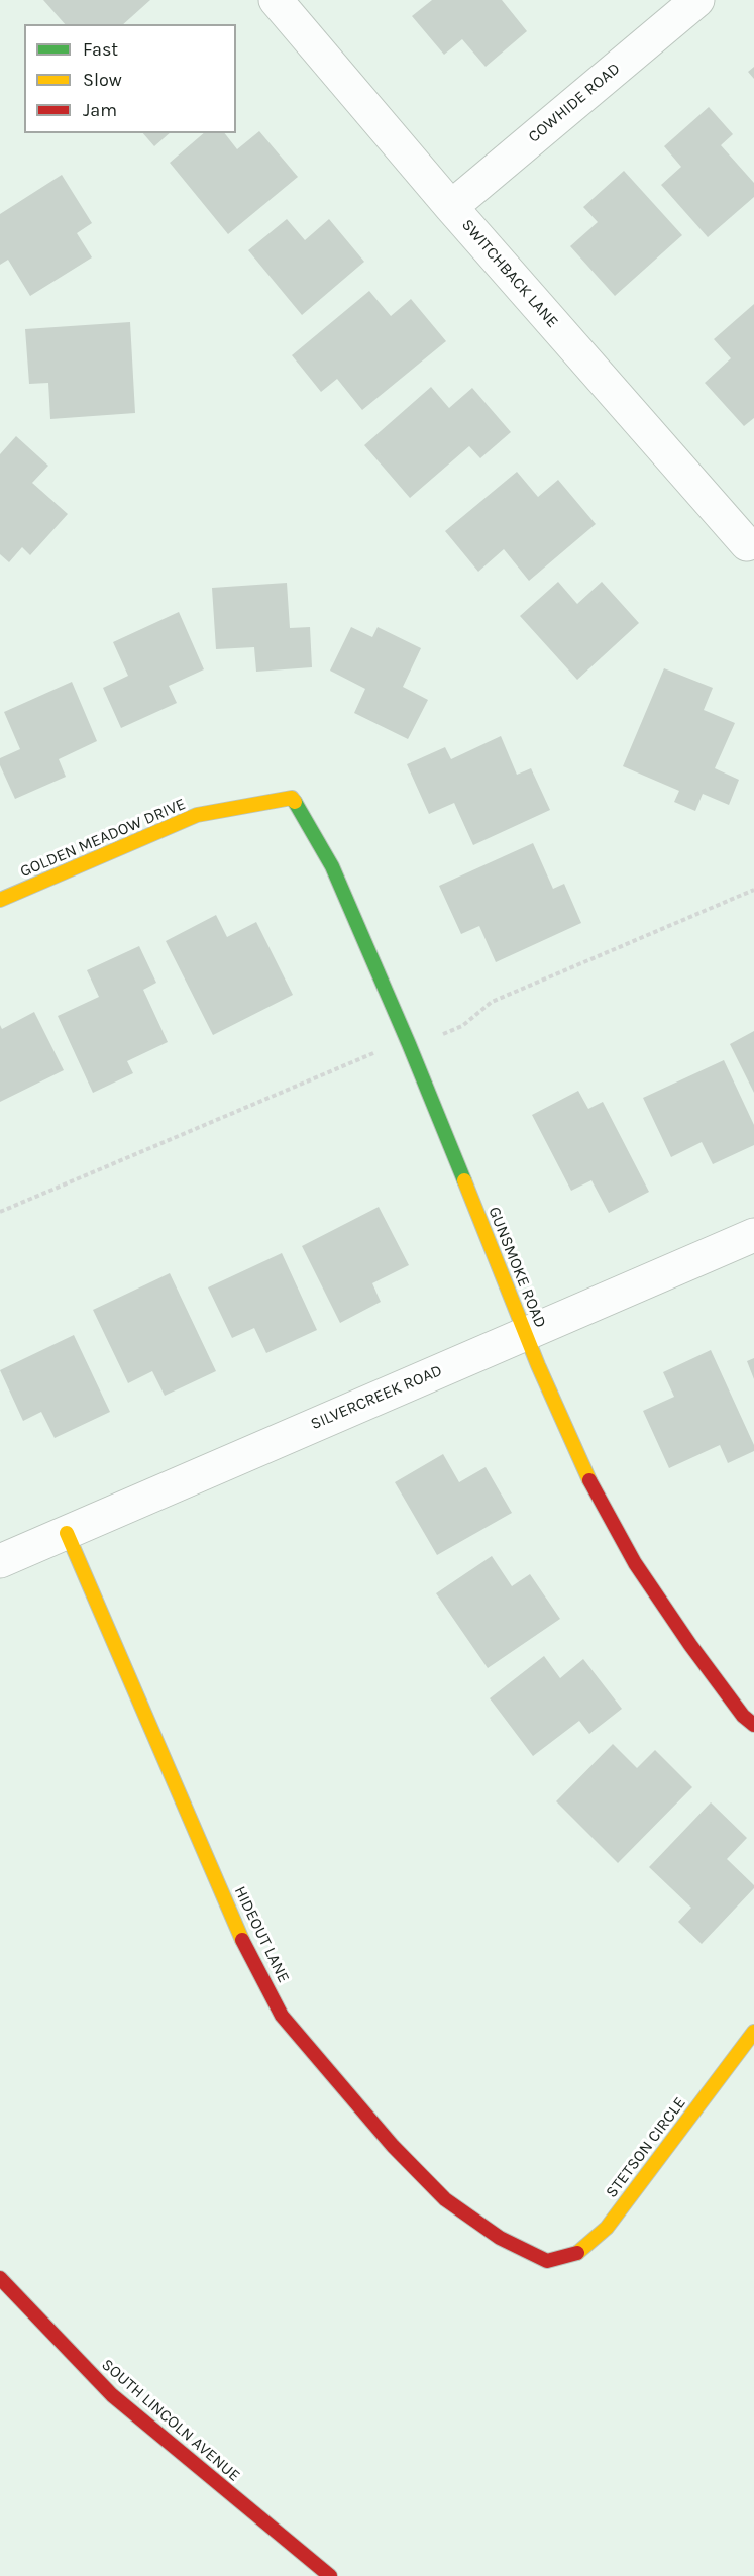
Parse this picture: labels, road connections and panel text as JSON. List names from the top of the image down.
{
  "streets": {
    "street": [
      "COWHIDE ROAD",
      "SWITCHBACK LANE",
      "GOLDEN MEADOW DRIVE",
      "GUNSMOKE ROAD",
      "SILVERCREEK ROAD",
      "HIDEOUT LANE",
      "STETSON CIRCLE",
      "SOUTH LINCOLN AVENUE"
    ]
  },
  "crossings": [
    ["COWHIDE ROAD", "SWITCHBACK LANE"],
    ["GOLDEN MEADOW DRIVE", "GUNSMOKE ROAD"],
    ["GUNSMOKE ROAD", "SILVERCREEK ROAD"],
    ["SILVERCREEK ROAD", "HIDEOUT LANE"],
    ["HIDEOUT LANE", "STETSON CIRCLE"]
  ],
  "legend": ["Fast", "Slow", "Jam"]
}
